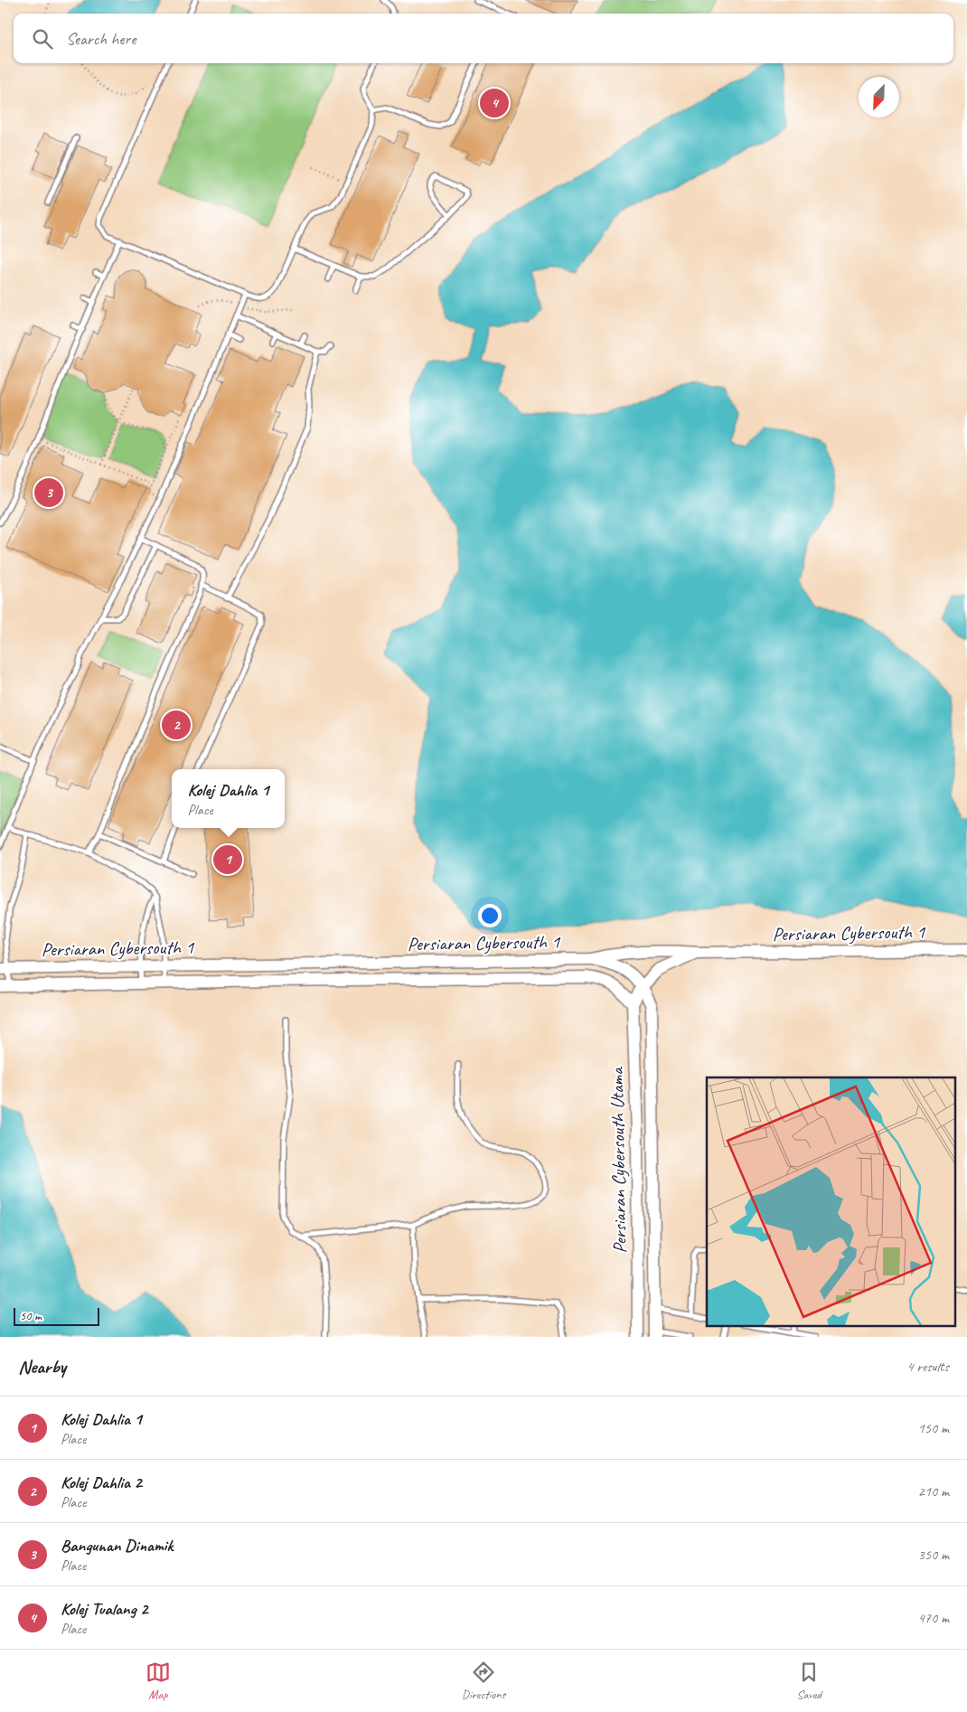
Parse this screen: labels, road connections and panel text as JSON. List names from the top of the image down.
{
  "streets": {
    "street": ["Persiaran Cybersouth 1", "Persiaran Cybersouth Utama"]
  },
  "crossings": [
    ["Persiaran Cybersouth 1", "Persiaran Cybersouth Utama"]
  ],
  "scale_bar": "50 m",
  "north": "bottom left",
  "page": {
    "search": "Search here",
    "pins": [
      "4",
      "3",
      "2",
      "1"
    ],
    "popup": ["Kolej Dahlia 1", "Place"],
    "scale": "50 m",
    "heading": ["Nearby", "4 results"],
    "list": [
      {
        "mark": "1",
        "name": "Kolej Dahlia 1",
        "note": "Place",
        "value": "150 m"
      },
      {
        "mark": "2",
        "name": "Kolej Dahlia 2",
        "note": "Place",
        "value": "210 m"
      },
      {
        "mark": "3",
        "name": "Bangunan Dinamik",
        "note": "Place",
        "value": "350 m"
      },
      {
        "mark": "4",
        "name": "Kolej Tualang 2",
        "note": "Place",
        "value": "470 m"
      }
    ],
    "nav": ["Map", "Directions", "Saved"]
  }
}
